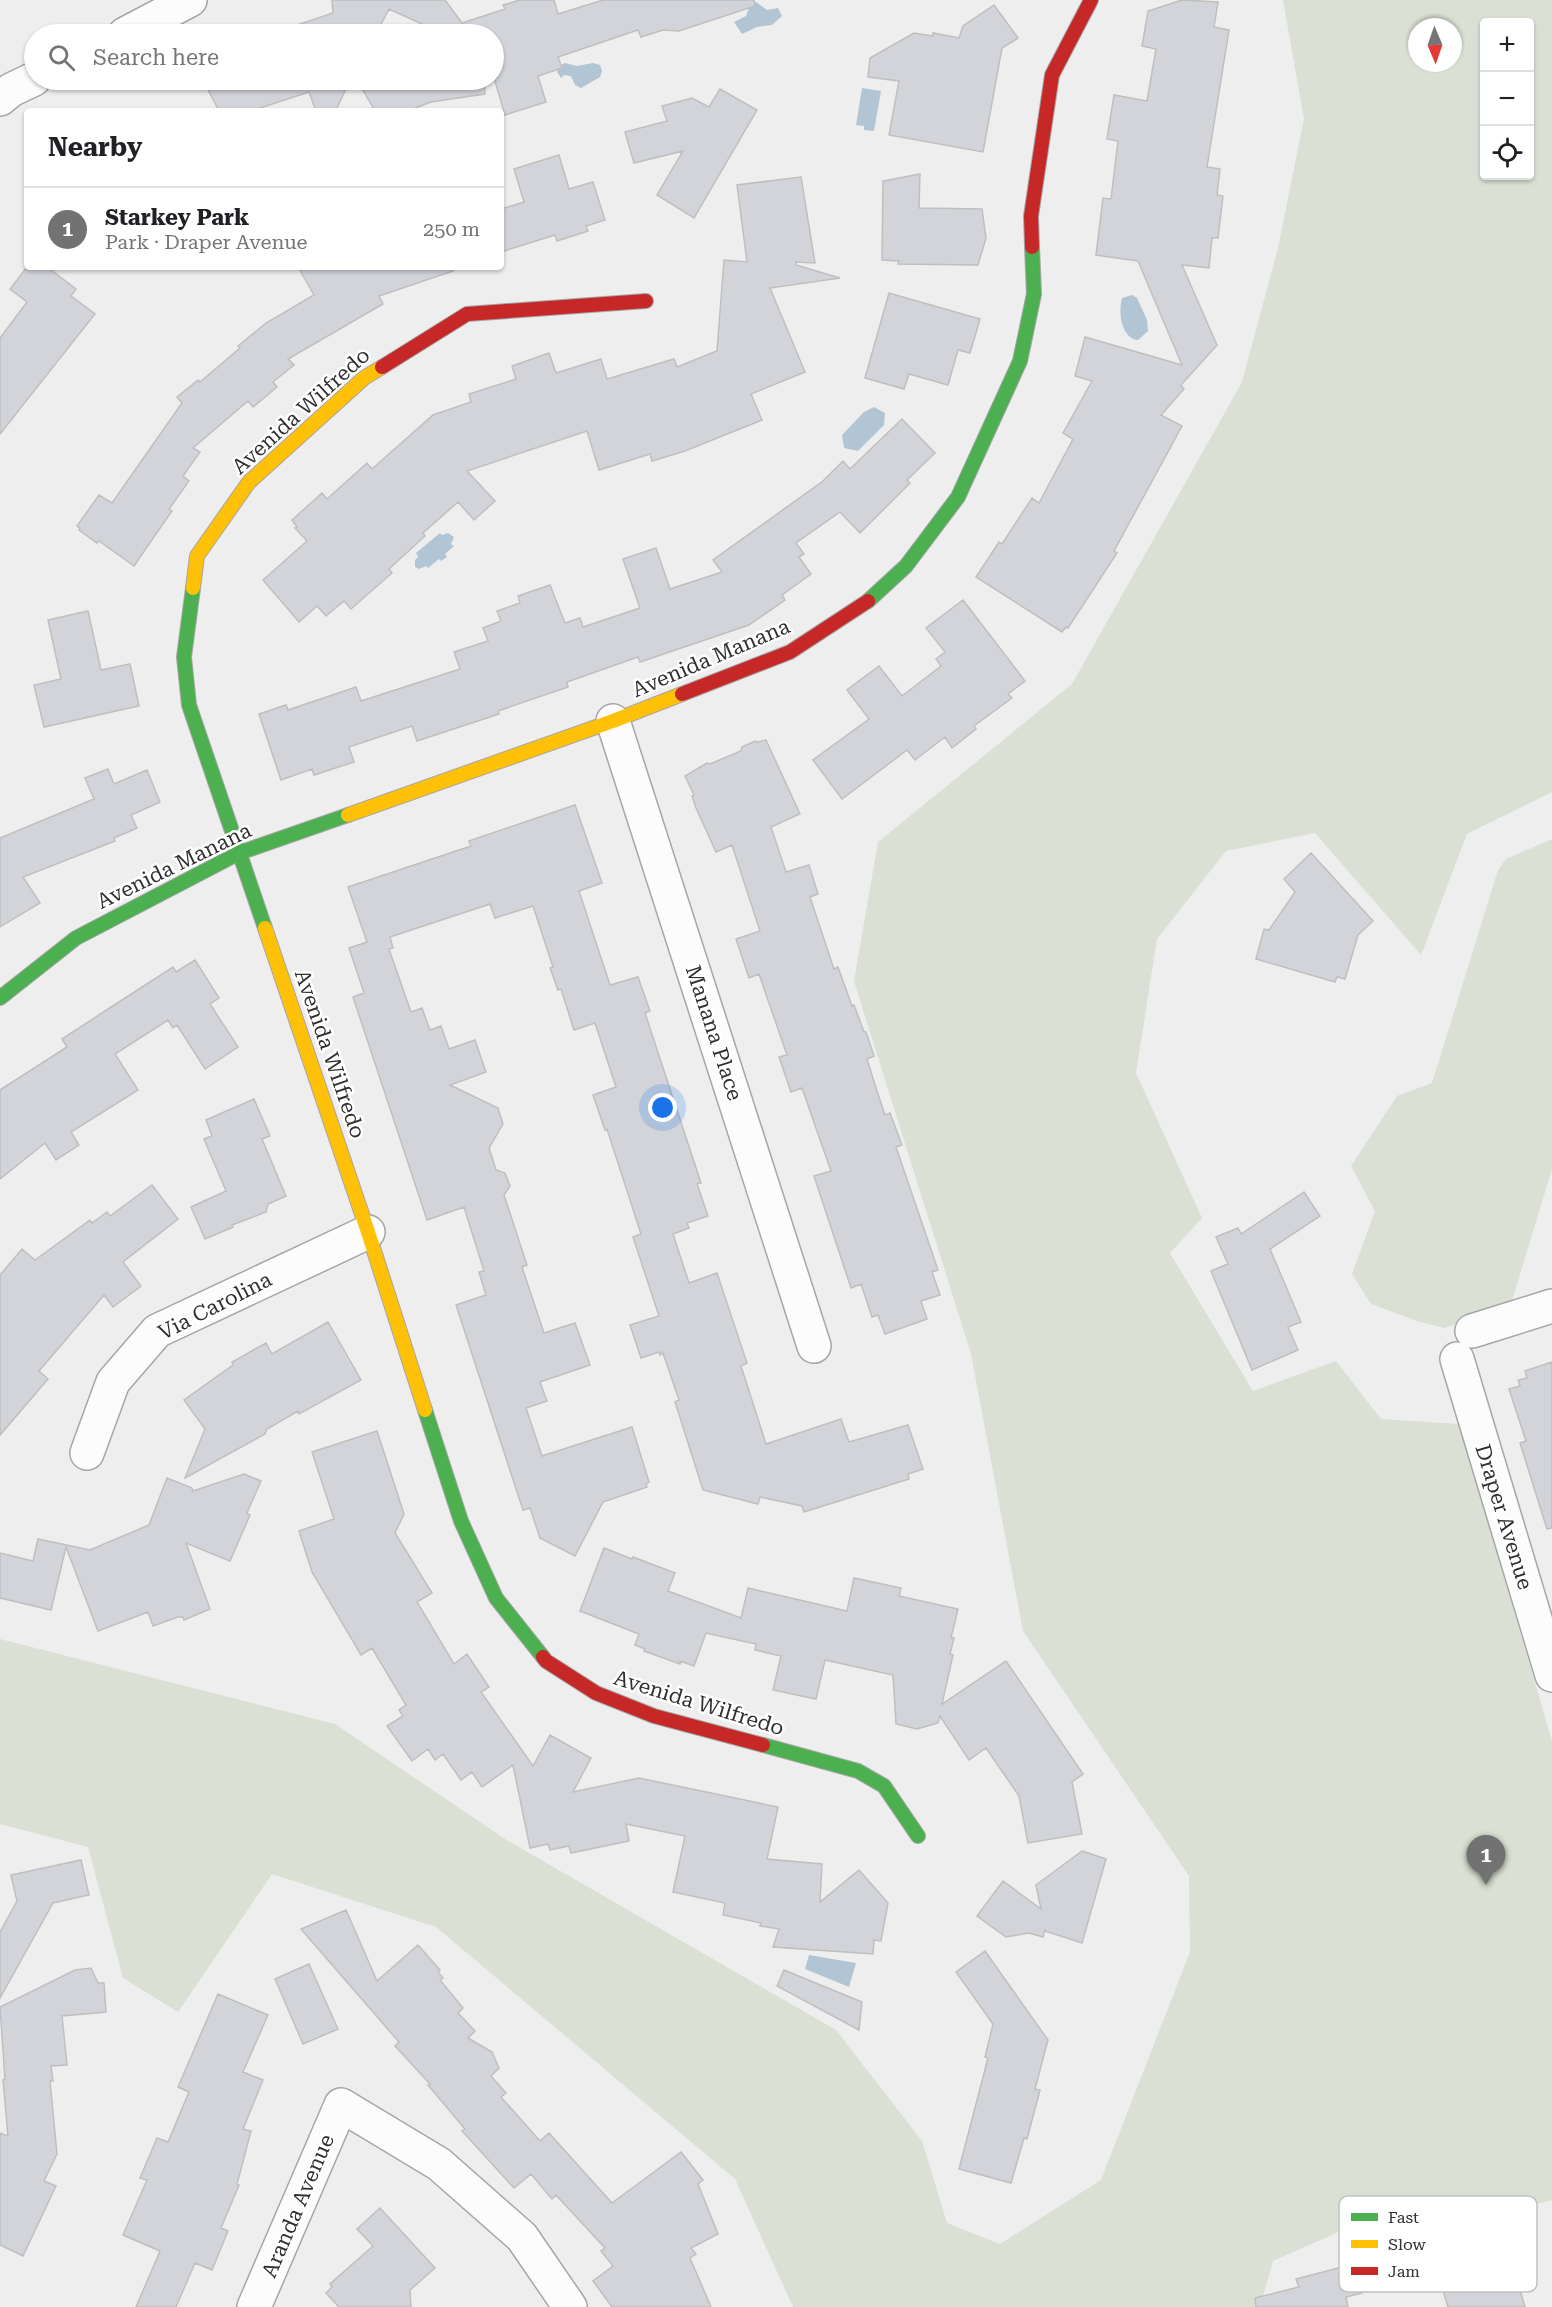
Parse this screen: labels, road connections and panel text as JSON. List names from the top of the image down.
{
  "streets": {
    "street": [
      "Avenida Wilfredo",
      "Avenida Manana",
      "Manana Place",
      "Via Carolina",
      "Draper Avenue",
      "Aranda Avenue"
    ]
  },
  "crossings": [
    ["Avenida Wilfredo", "Avenida Manana"],
    ["Avenida Wilfredo", "Via Carolina"],
    ["Avenida Manana", "Manana Place"]
  ],
  "legend": ["Fast", "Slow", "Jam"],
  "north": "bottom",
  "page": {
    "map_buttons": ["+", "−"],
    "search": "Search here",
    "heading": "Nearby",
    "list": [
      {
        "mark": "1",
        "name": "Starkey Park",
        "note": "Park · Draper Avenue",
        "value": "250 m"
      }
    ],
    "pins": "1"
  }
}
